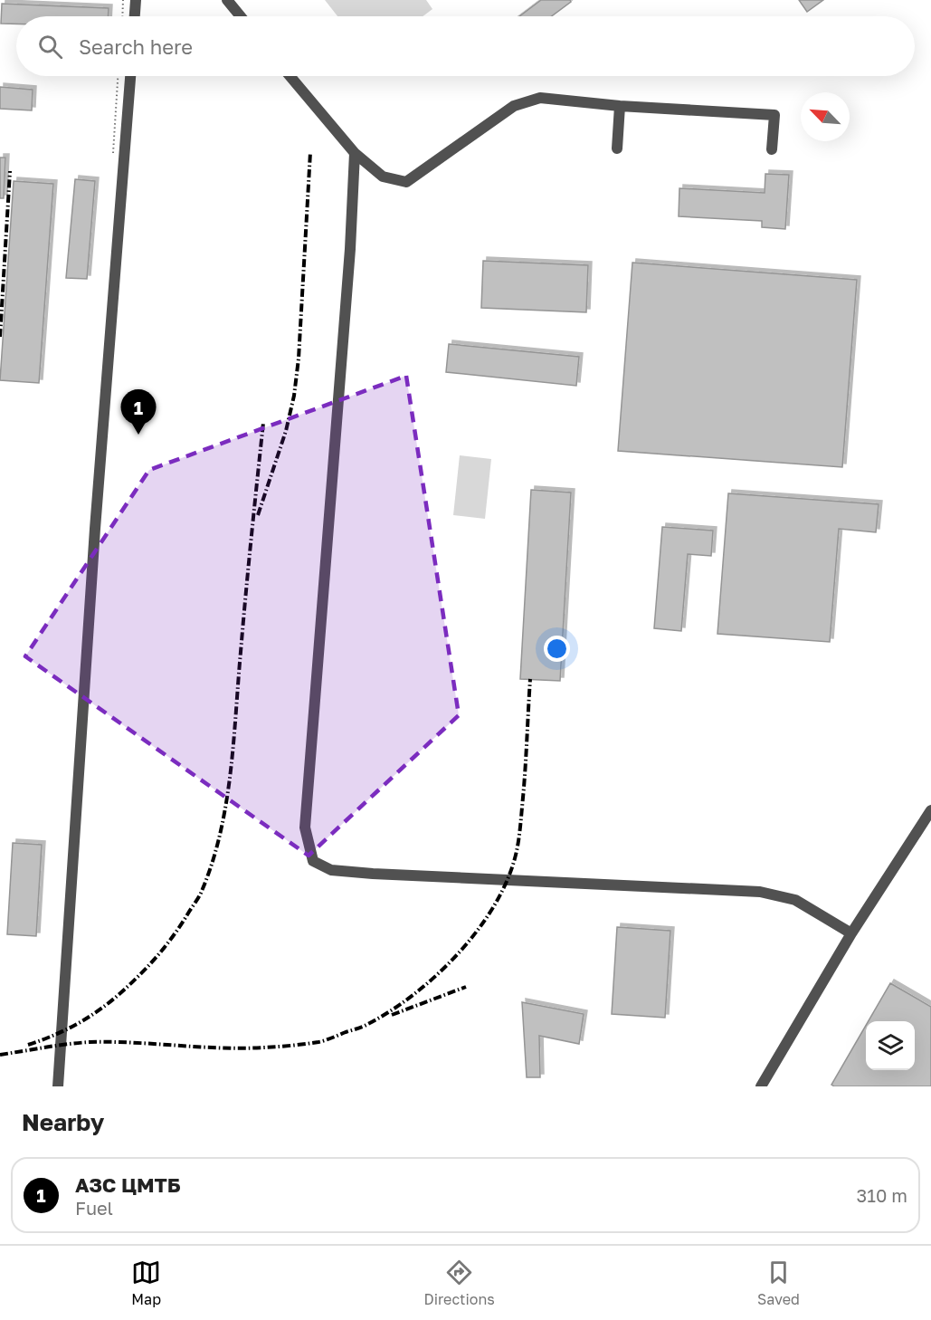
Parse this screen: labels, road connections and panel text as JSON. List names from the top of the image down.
{
  "north": "top left",
  "page": {
    "search": "Search here",
    "pins": "1",
    "heading": "Nearby",
    "list": [
      {
        "mark": "1",
        "name": "АЗС ЦМТБ",
        "note": "Fuel",
        "value": "310 m"
      }
    ],
    "nav": ["Map", "Directions", "Saved"]
  }
}
